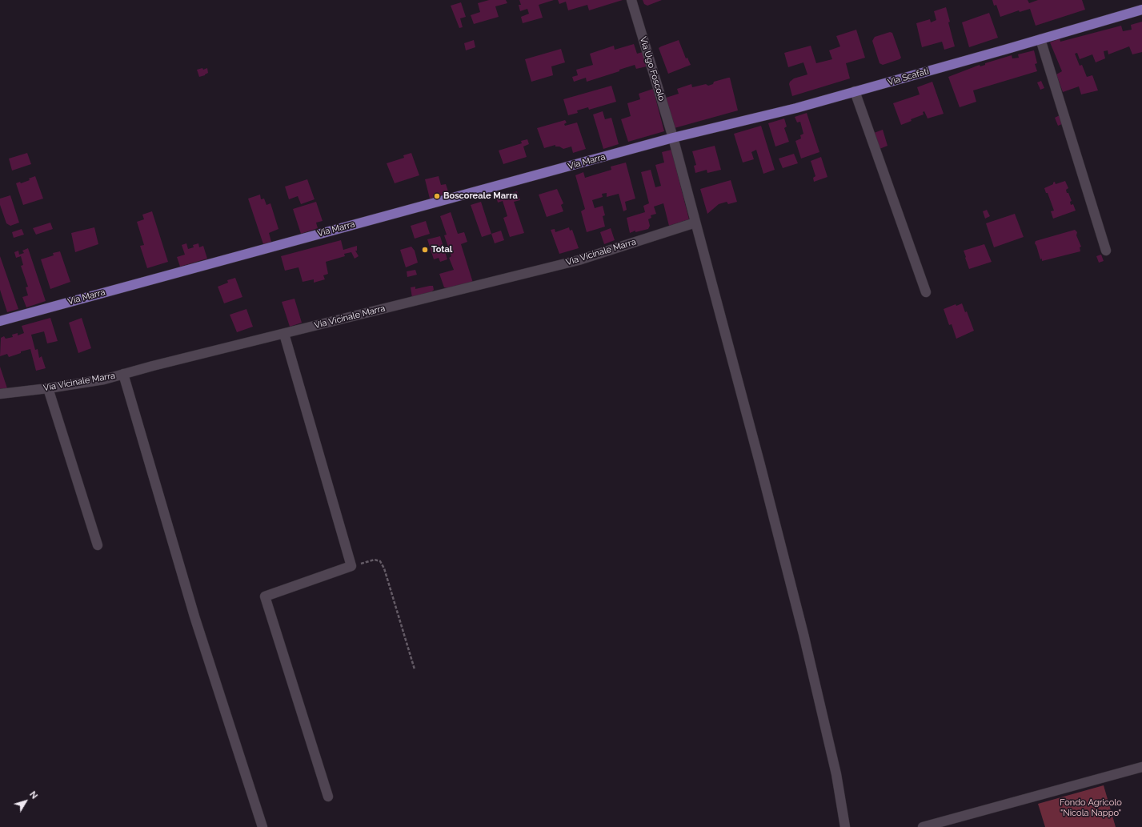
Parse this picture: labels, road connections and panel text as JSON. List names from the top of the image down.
{
  "streets": {
    "main road": ["Via Scafati", "Via Marra"],
    "street": ["Via Ugo Foscolo", "Via Vicinale Marra"]
  },
  "crossings": [
    ["Via Ugo Foscolo", "Via Scafati"],
    ["Via Ugo Foscolo", "Via Marra"],
    ["Via Ugo Foscolo", "Via Vicinale Marra"],
    ["Via Scafati", "Via Marra"]
  ],
  "parks": ["Fondo Agricolo \"Nicola Nappo\""],
  "places": ["Boscoreale Marra", "Total"],
  "north": "top right"
}
